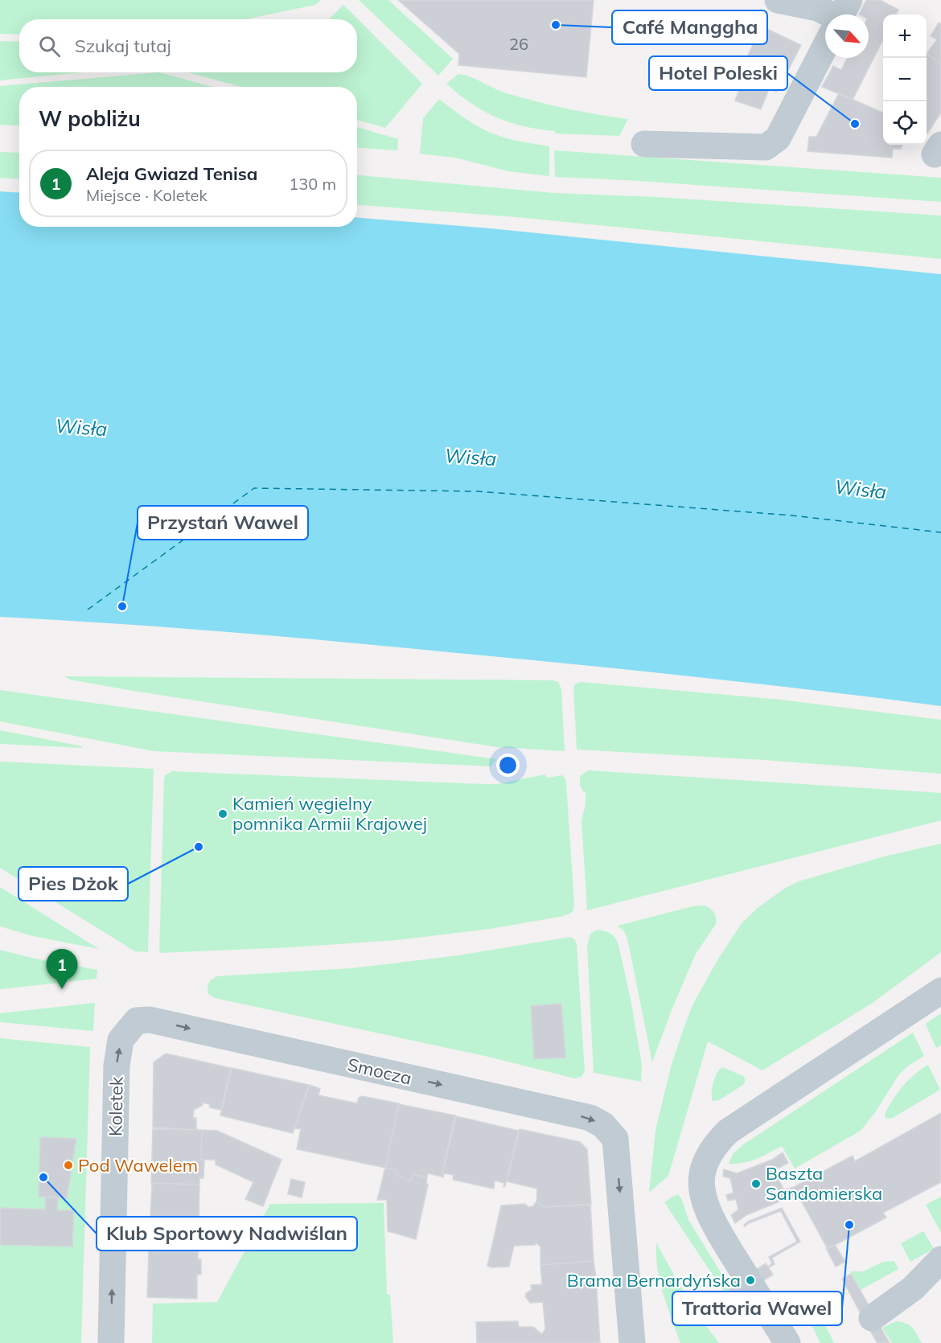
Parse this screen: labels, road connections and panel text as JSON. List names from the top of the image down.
{
  "streets": {
    "street": ["Smocza", "Koletek"]
  },
  "crossings": [
    ["Smocza", "Koletek"]
  ],
  "one_way": ["Smocza", "Koletek"],
  "water": ["Wisła"],
  "places": [
    "Café Manggha",
    "Hotel Poleski",
    "Przystań Wawel",
    "Kamień węgielny pomnika Armii Krajowej",
    "Pies Dżok",
    "Pod Wawelem",
    "Klub Sportowy Nadwiślan",
    "Baszta Sandomierska",
    "Trattoria Wawel",
    "Brama Bernardyńska"
  ],
  "house_numbers": ["26"],
  "north": "bottom right",
  "page": {
    "map_buttons": ["+", "−"],
    "search": "Szukaj tutaj",
    "heading": "W pobliżu",
    "list": [
      {
        "mark": "1",
        "name": "Aleja Gwiazd Tenisa",
        "note": "Miejsce · Koletek",
        "value": "130 m"
      }
    ],
    "pins": "1"
  }
}
